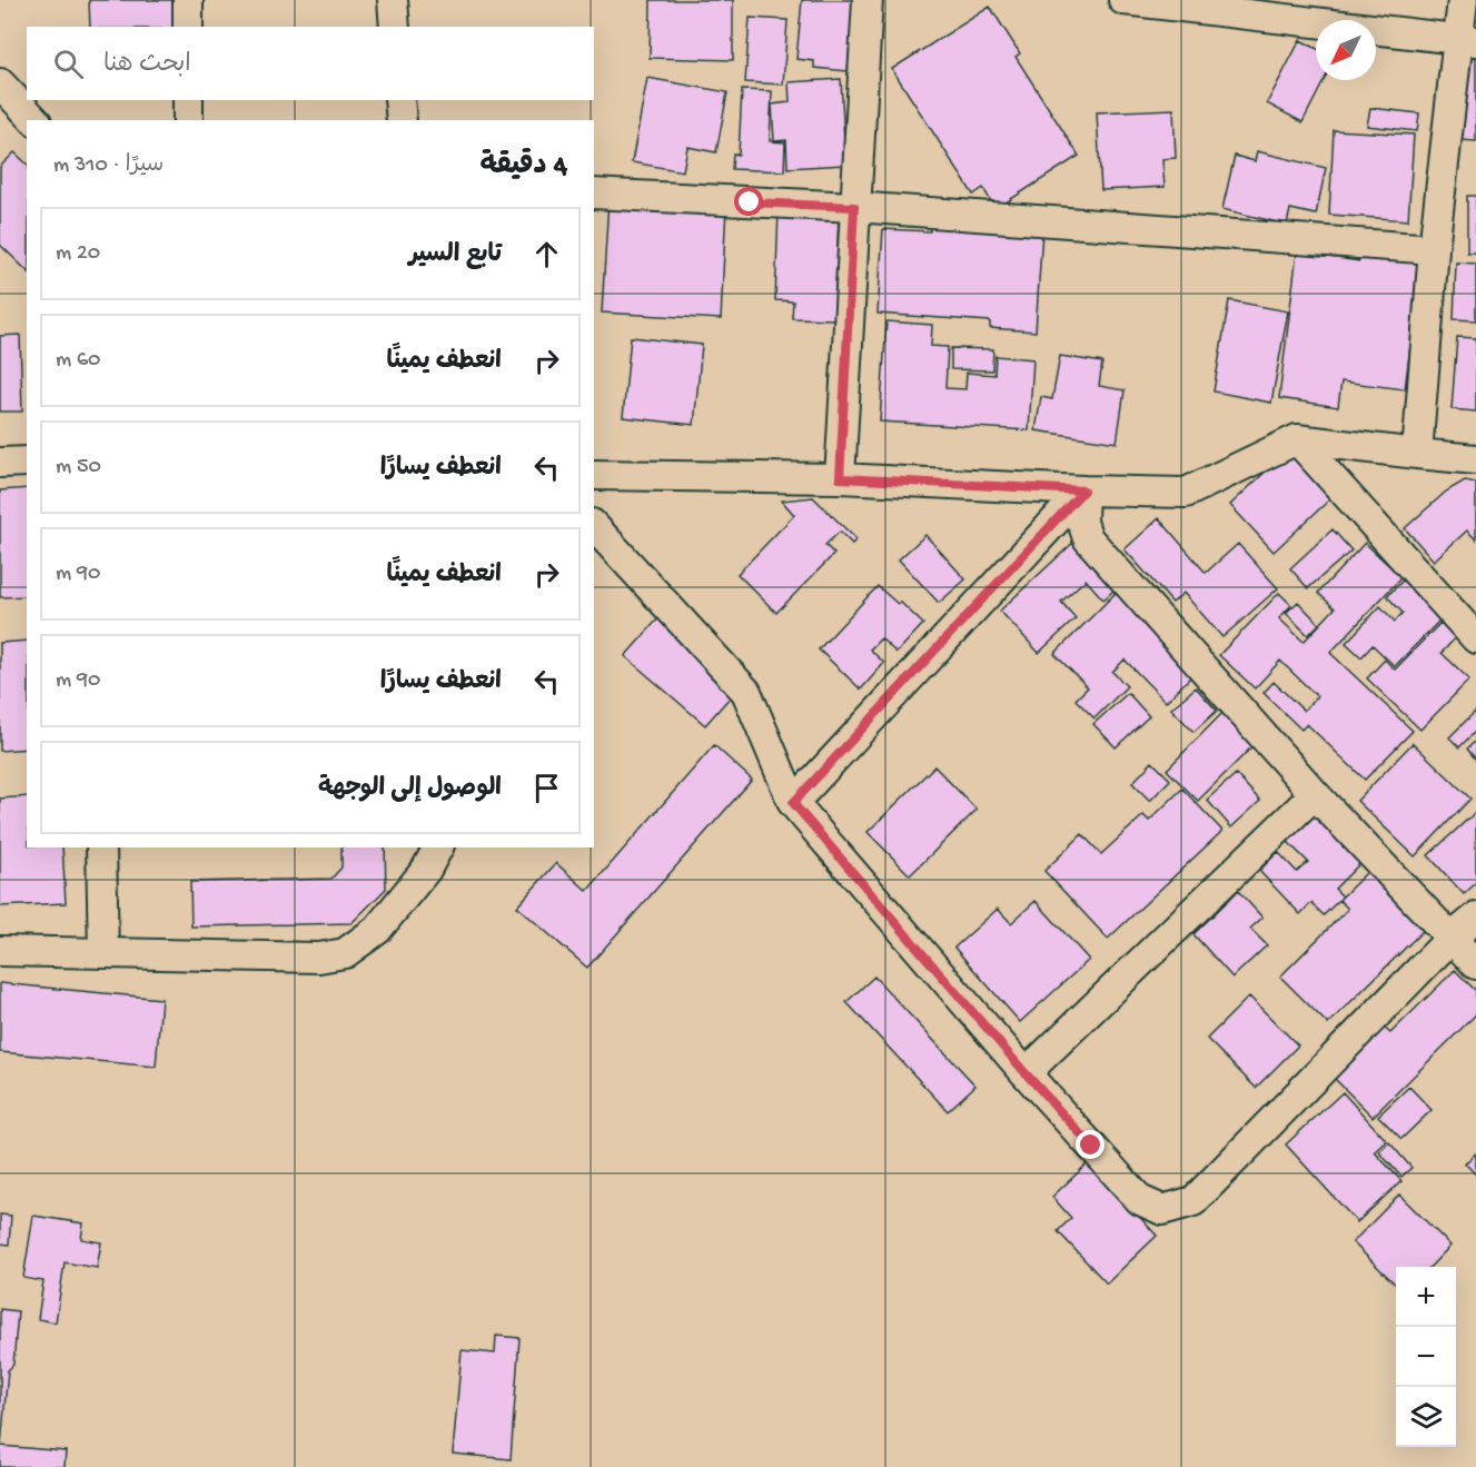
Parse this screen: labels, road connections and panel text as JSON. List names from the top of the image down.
{
  "north": "bottom left",
  "page": {
    "search": "ابحث هنا",
    "heading": ["4 دقيقة", "سيرًا · 310 m"],
    "list": [
      ["تابع السير", "20 m"],
      ["انعطف يمينًا", "60 m"],
      ["انعطف يسارًا", "50 m"],
      ["انعطف يمينًا", "90 m"],
      ["انعطف يسارًا", "90 m"],
      "الوصول إلى الوجهة"
    ],
    "map_buttons": ["+", "−"]
  }
}
